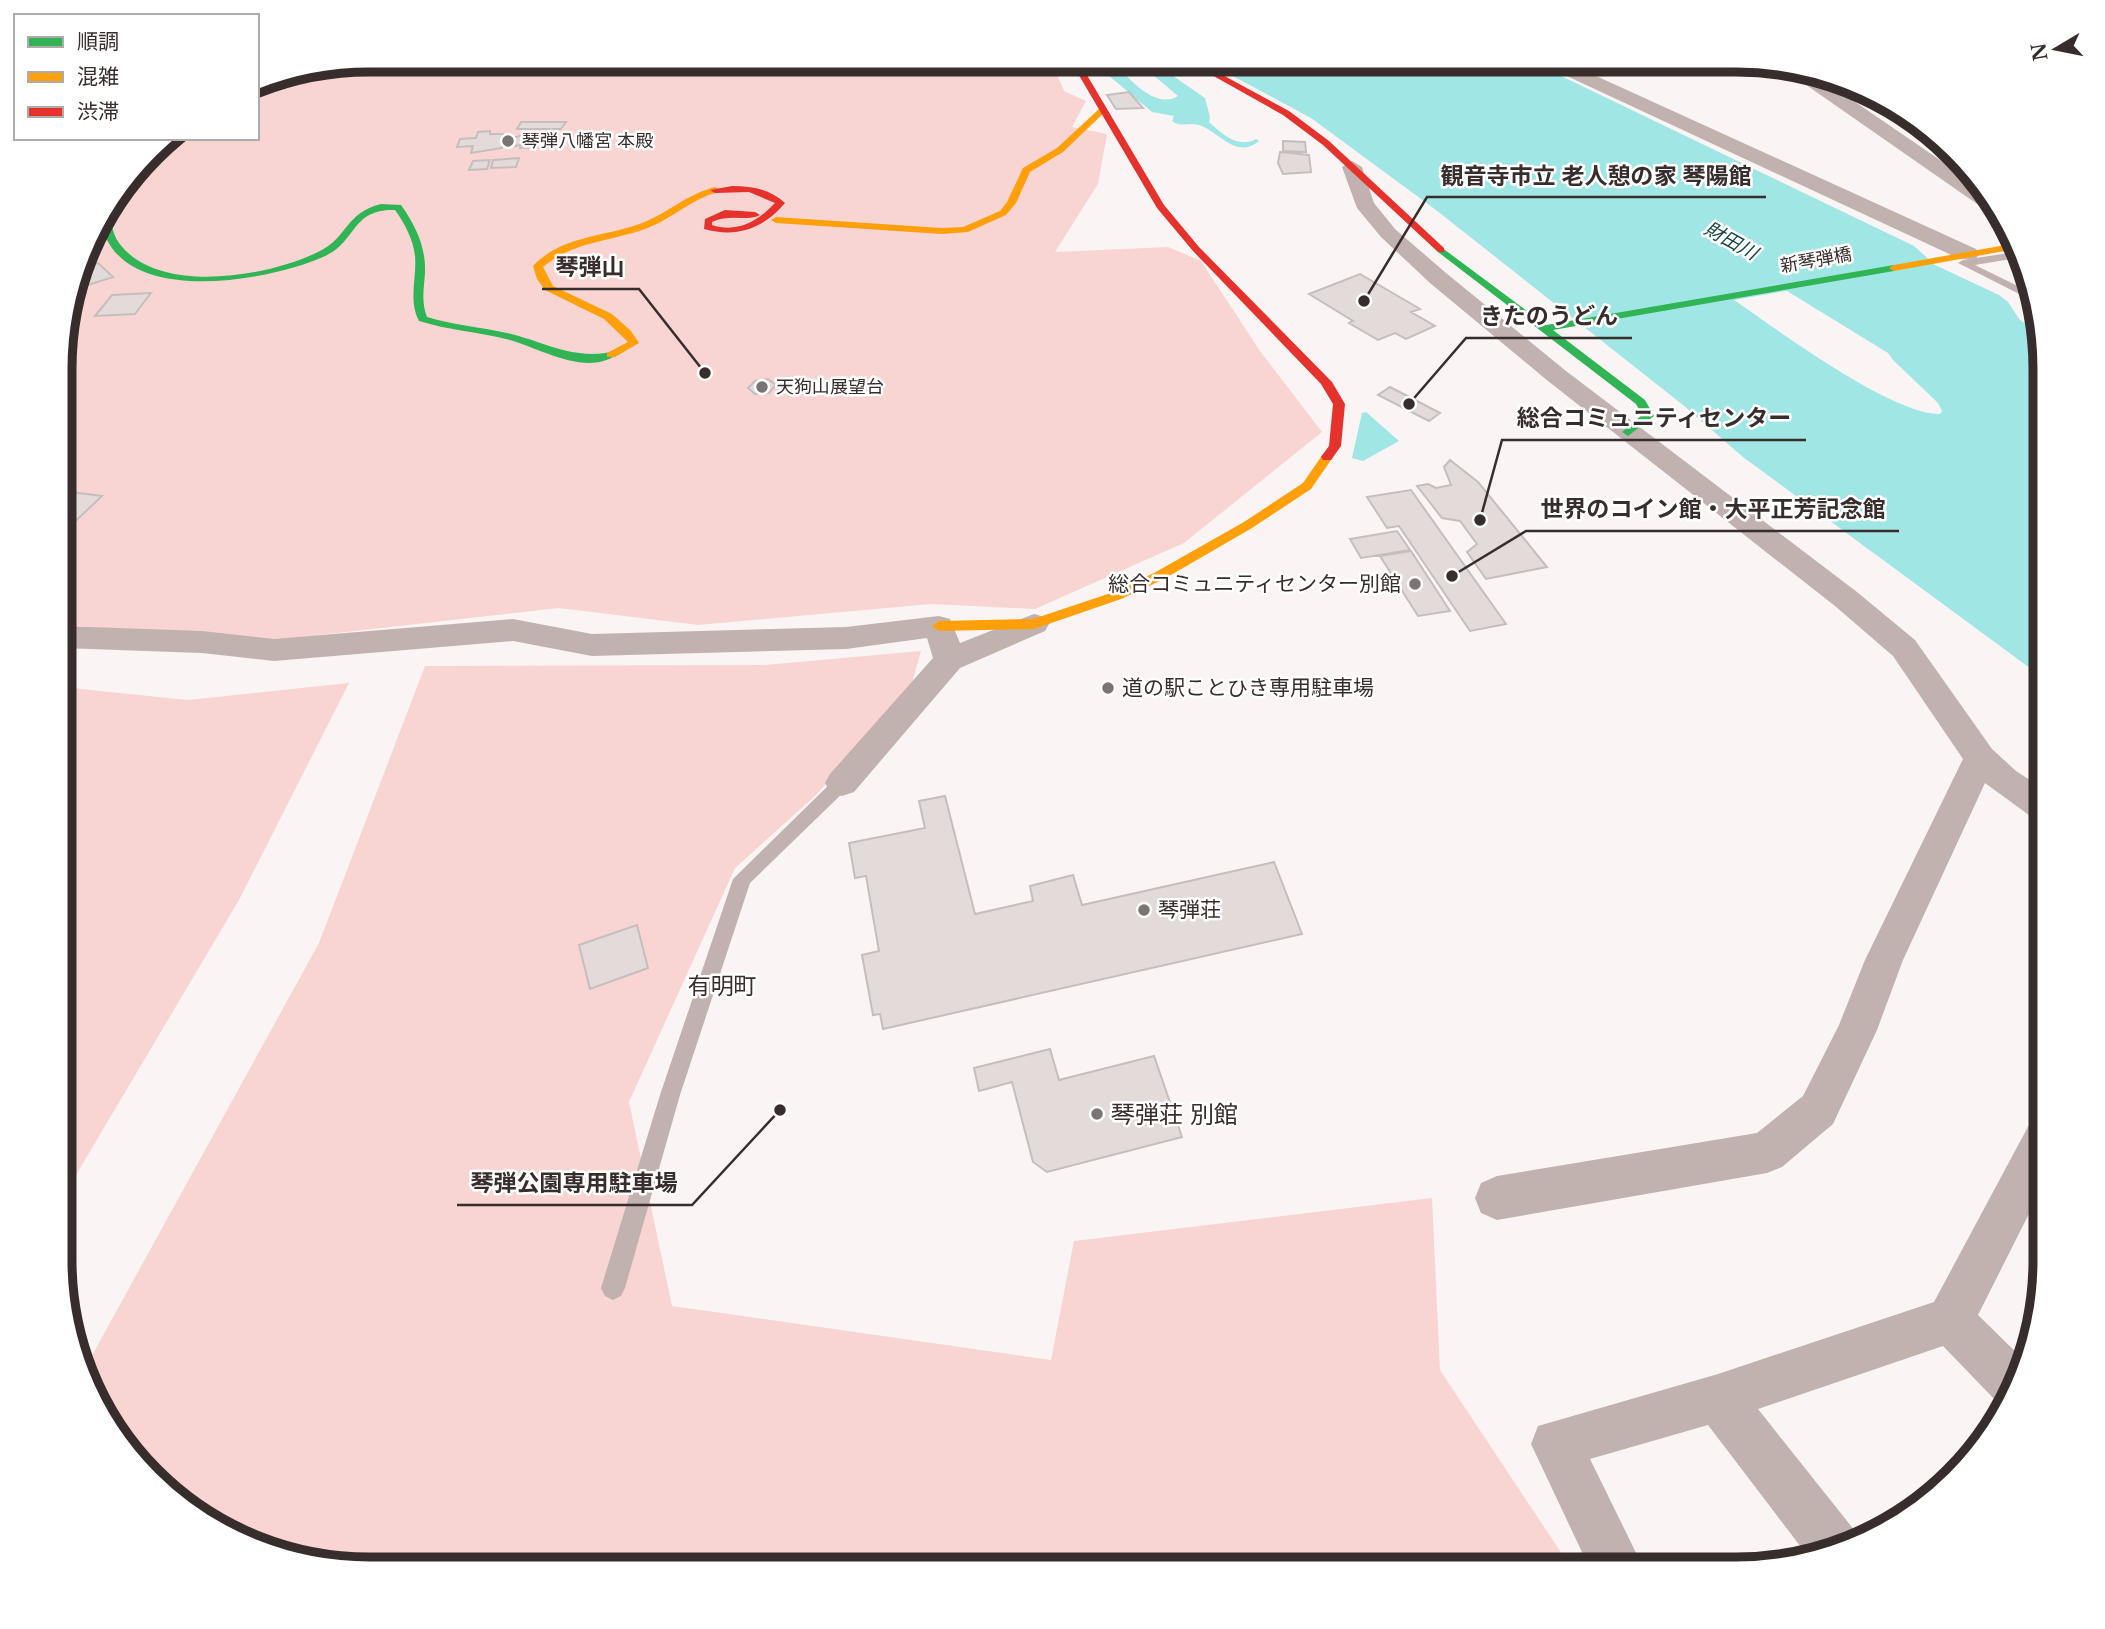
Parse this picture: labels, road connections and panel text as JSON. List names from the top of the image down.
{
  "streets": {
    "street": ["新琴弾橋"]
  },
  "districts": ["有明町"],
  "water": ["財田川"],
  "places": [
    "琴弾八幡宮 本殿",
    "観音寺市立 老人憩の家 琴陽館",
    "琴弾山",
    "天狗山展望台",
    "きたのうどん",
    "総合コミュニティセンター",
    "世界のコイン館・大平正芳記念館",
    "総合コミュニティセンター別館",
    "道の駅ことひき専用駐車場",
    "琴弾荘",
    "琴弾公園専用駐車場",
    "琴弾荘 別館"
  ],
  "legend": ["順調", "混雑", "渋滞"],
  "north": "left"
}
